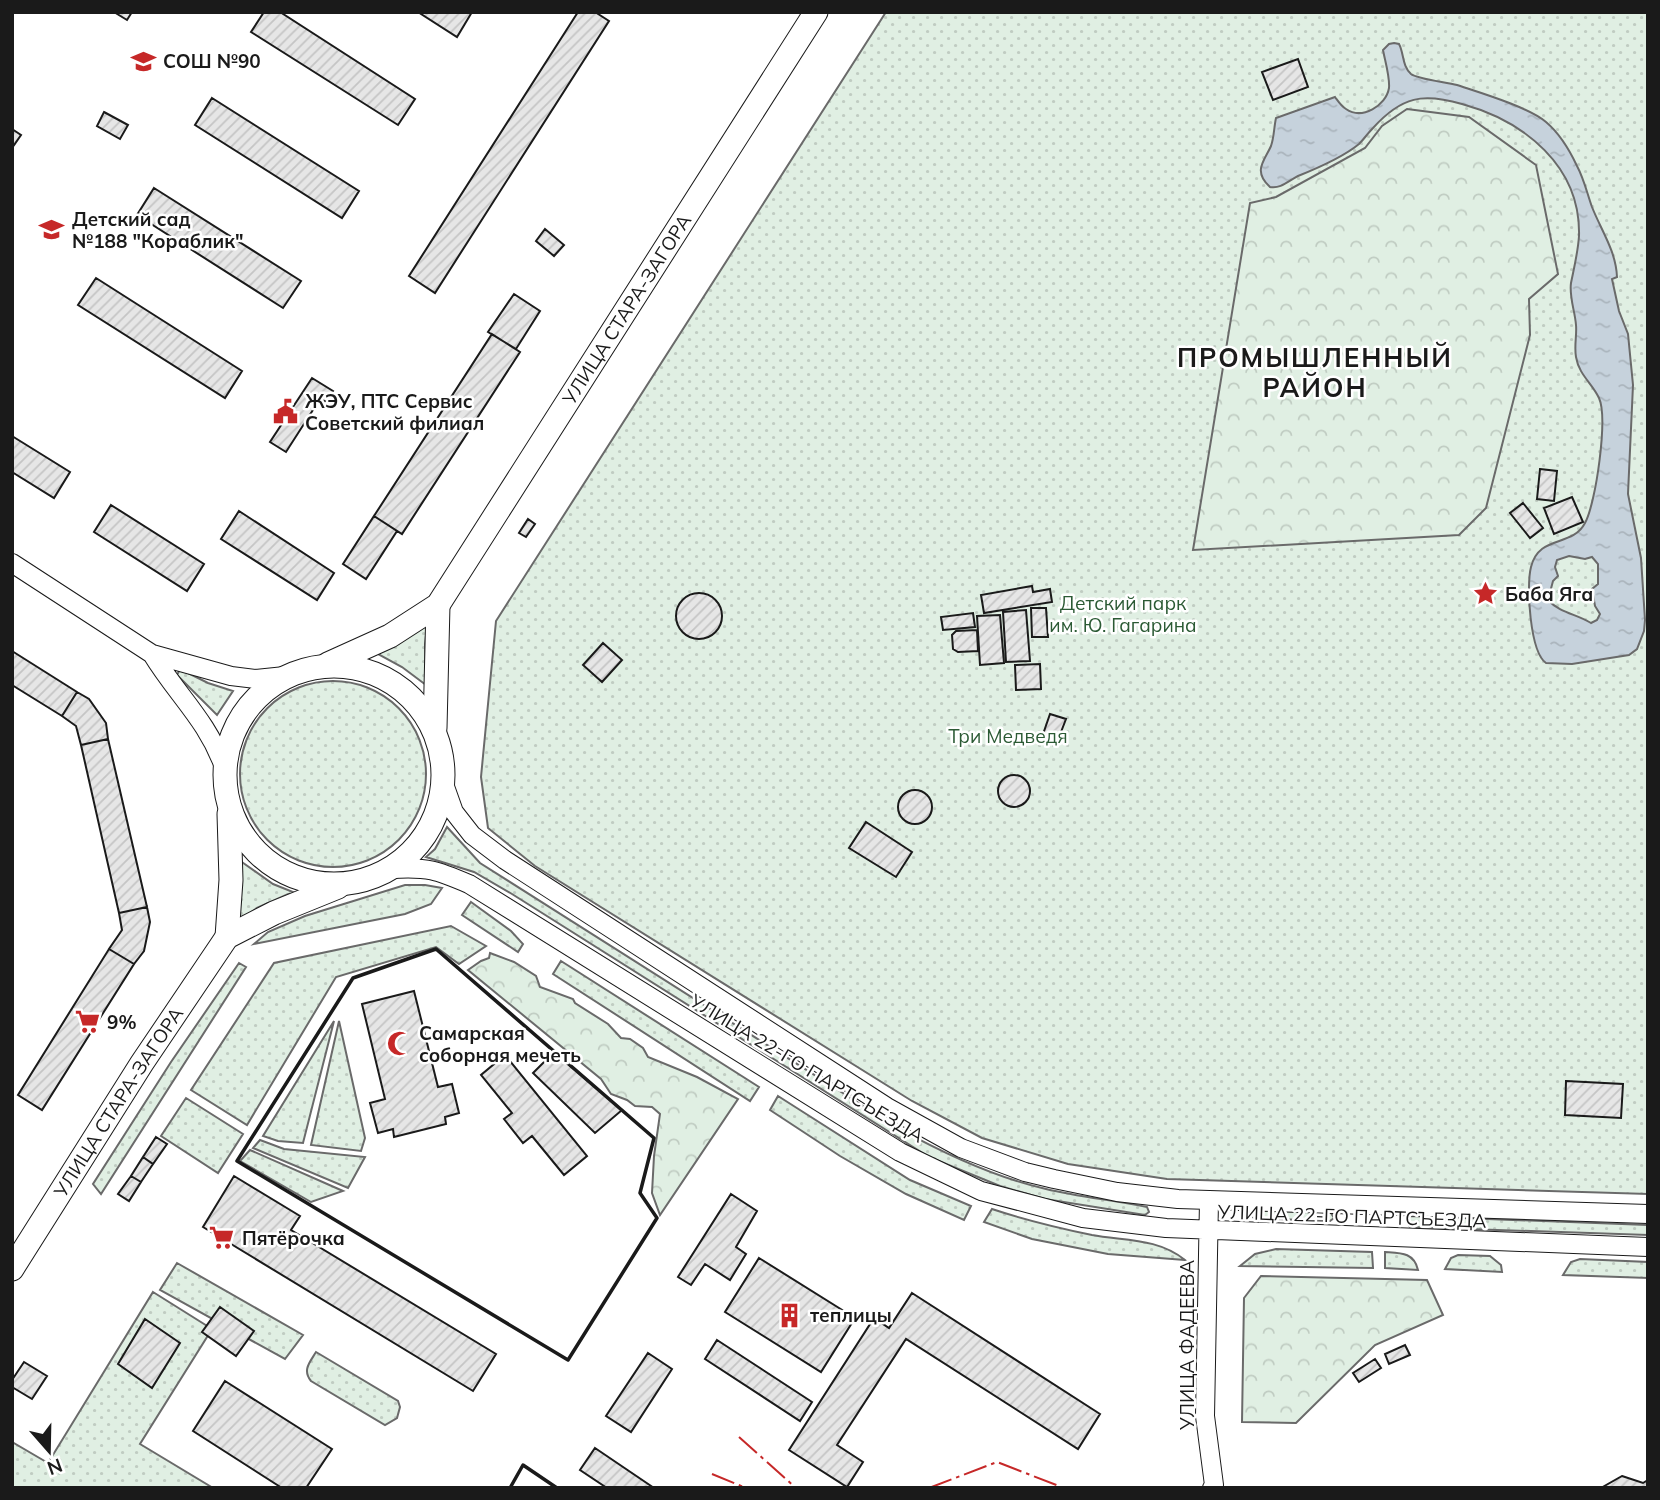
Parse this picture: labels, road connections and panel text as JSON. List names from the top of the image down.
{
  "streets": {
    "main road": ["УЛИЦА СТАРА-ЗАГОРА"],
    "street": ["УЛИЦА 22-ГО ПАРТСЪЕЗДА", "УЛИЦА ФАДЕЕВА"]
  },
  "crossings": [
    ["УЛИЦА СТАРА-ЗАГОРА", "УЛИЦА 22-ГО ПАРТСЪЕЗДА"],
    ["УЛИЦА 22-ГО ПАРТСЪЕЗДА", "УЛИЦА ФАДЕЕВА"]
  ],
  "districts": ["ПРОМЫШЛЕННЫЙ РАЙОН"],
  "parks": ["Детский парк им. Ю. Гагарина", "Три Медведя"],
  "places": {
    "school or university": ["СОШ №90", "Детский сад №188 \"Кораблик\""],
    "public building": ["ЖЭУ, ПТС Сервис Советский филиал"],
    "place": ["Баба Яга"],
    "supermarket": ["9%", "Пятёрочка"],
    "mosque": ["Самарская соборная мечеть"],
    "building": ["теплицы"]
  },
  "north": "bottom"
}
